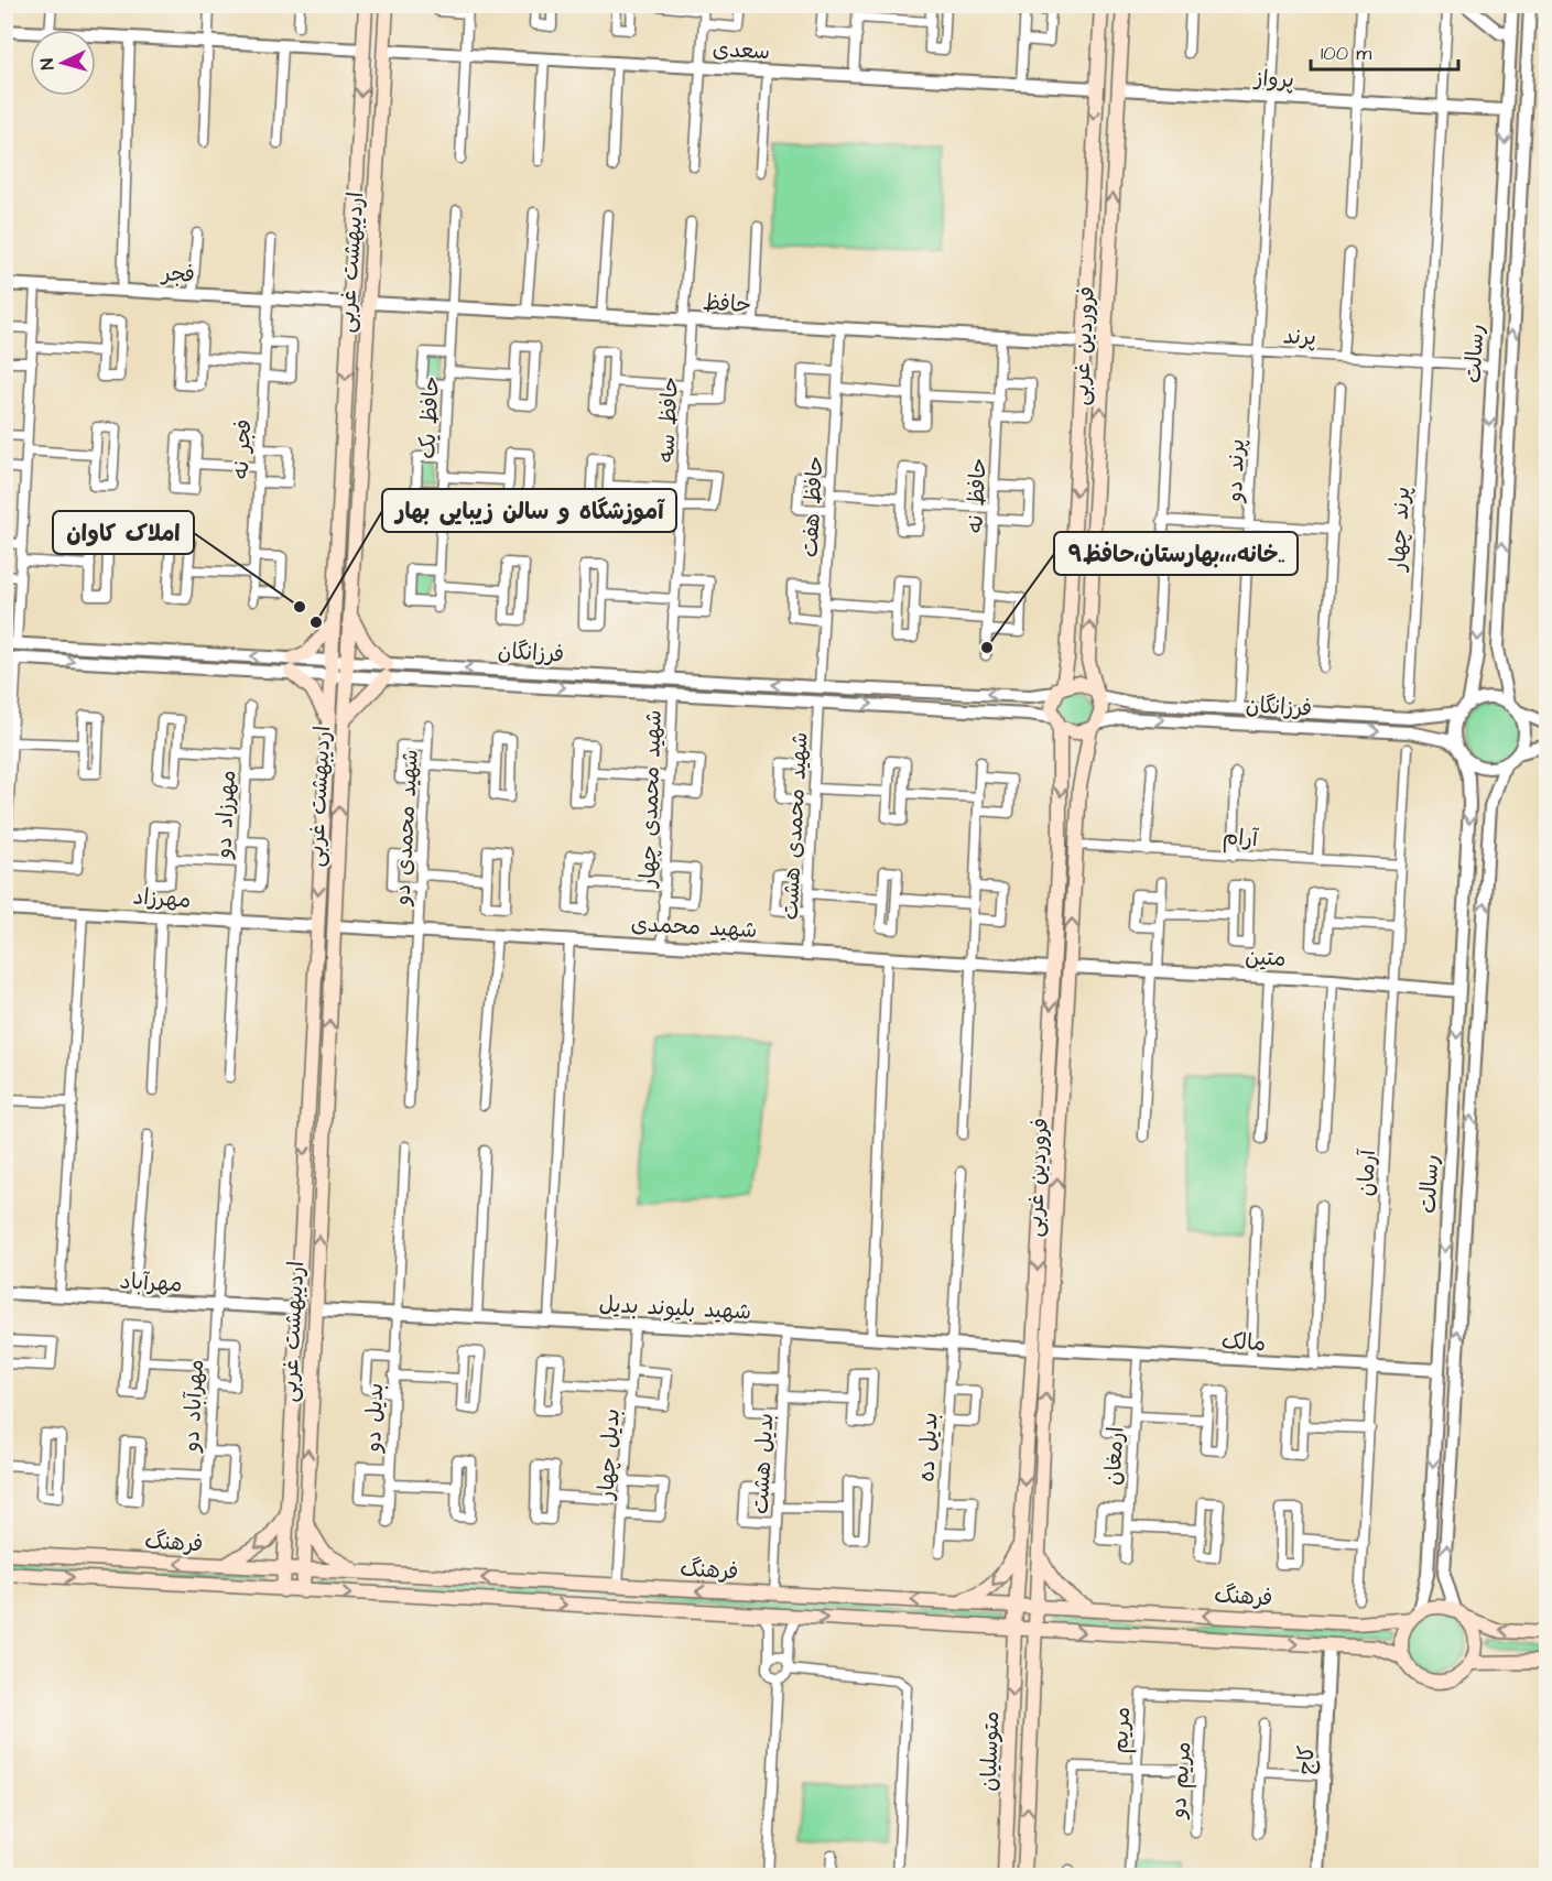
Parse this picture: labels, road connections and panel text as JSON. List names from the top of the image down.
{
  "streets": {
    "main road": [
      "اردیبهشت غربی",
      "فروردین غربی",
      "فرهنگ",
      "متوسلیان"
    ],
    "street": [
      "سعدی",
      "پرواز",
      "فجر",
      "حافظ",
      "پرند",
      "رسالت",
      "حافظ یک",
      "حافظ سه",
      "فجر نه",
      "پرند دو",
      "حافظ نه",
      "حافظ هفت",
      "پرند چهار",
      "فرزانگان",
      "شهید محمدی چهار",
      "مهرزاد دو",
      "شهید محمدی هشت",
      "شهید محمدی دو",
      "آرام",
      "مهرزاد",
      "شهید محمدی",
      "متین",
      "آرمان",
      "مهرآباد",
      "شهید بلیوند بدیل",
      "مالک",
      "مهرآباد دو",
      "بدیل دو",
      "بدیل ده",
      "بدیل چهار",
      "ارمغان",
      "بدیل هشت",
      "مریم",
      "کاج",
      "مریم دو"
    ]
  },
  "crossings": [
    ["سعدی", "اردیبهشت غربی"],
    ["سعدی", "فروردین غربی"],
    ["پرواز", "فروردین غربی"],
    ["پرواز", "رسالت"],
    ["پرواز", "پرند دو"],
    ["پرواز", "پرند چهار"],
    ["اردیبهشت غربی", "فجر"],
    ["اردیبهشت غربی", "حافظ"],
    ["اردیبهشت غربی", "فرزانگان"],
    ["اردیبهشت غربی", "مهرزاد"],
    ["اردیبهشت غربی", "شهید محمدی"],
    ["اردیبهشت غربی", "مهرآباد"],
    ["اردیبهشت غربی", "شهید بلیوند بدیل"],
    ["اردیبهشت غربی", "فرهنگ"],
    ["فجر", "فجر نه"],
    ["حافظ", "فروردین غربی"],
    ["حافظ", "حافظ یک"],
    ["حافظ", "حافظ سه"],
    ["حافظ", "حافظ نه"],
    ["حافظ", "حافظ هفت"],
    ["پرند", "فروردین غربی"],
    ["پرند", "رسالت"],
    ["پرند", "پرند دو"],
    ["پرند", "پرند چهار"],
    ["فروردین غربی", "فرزانگان"],
    ["فروردین غربی", "آرام"],
    ["فروردین غربی", "شهید محمدی"],
    ["فروردین غربی", "متین"],
    ["فروردین غربی", "شهید بلیوند بدیل"],
    ["فروردین غربی", "مالک"],
    ["فروردین غربی", "فرهنگ"],
    ["فروردین غربی", "متوسلیان"],
    ["رسالت", "فرزانگان"],
    ["رسالت", "متین"],
    ["رسالت", "مالک"],
    ["رسالت", "فرهنگ"],
    ["حافظ سه", "فرزانگان"],
    ["پرند دو", "فرزانگان"],
    ["حافظ هفت", "فرزانگان"],
    ["فرزانگان", "شهید محمدی چهار"],
    ["فرزانگان", "شهید محمدی هشت"],
    ["شهید محمدی چهار", "شهید محمدی"],
    ["مهرزاد دو", "مهرزاد"],
    ["شهید محمدی هشت", "شهید محمدی"],
    ["شهید محمدی دو", "شهید محمدی"],
    ["آرام", "آرمان"],
    ["متین", "آرمان"],
    ["آرمان", "مالک"],
    ["مهرآباد", "مهرآباد دو"],
    ["شهید بلیوند بدیل", "بدیل دو"],
    ["شهید بلیوند بدیل", "بدیل ده"],
    ["شهید بلیوند بدیل", "بدیل چهار"],
    ["شهید بلیوند بدیل", "بدیل هشت"],
    ["مالک", "ارمغان"],
    ["بدیل چهار", "فرهنگ"],
    ["بدیل هشت", "فرهنگ"],
    ["فرهنگ", "متوسلیان"],
    ["فرهنگ", "کاج"],
    ["مریم", "کاج"],
    ["مریم", "مریم دو"]
  ],
  "places": ["املاک کاوان", "آموزشگاه و سالن زیبایی بهار", "خانه،،،بهارستان،حافظ۹.."],
  "scale_bar": "100 m",
  "north": "left"
}
